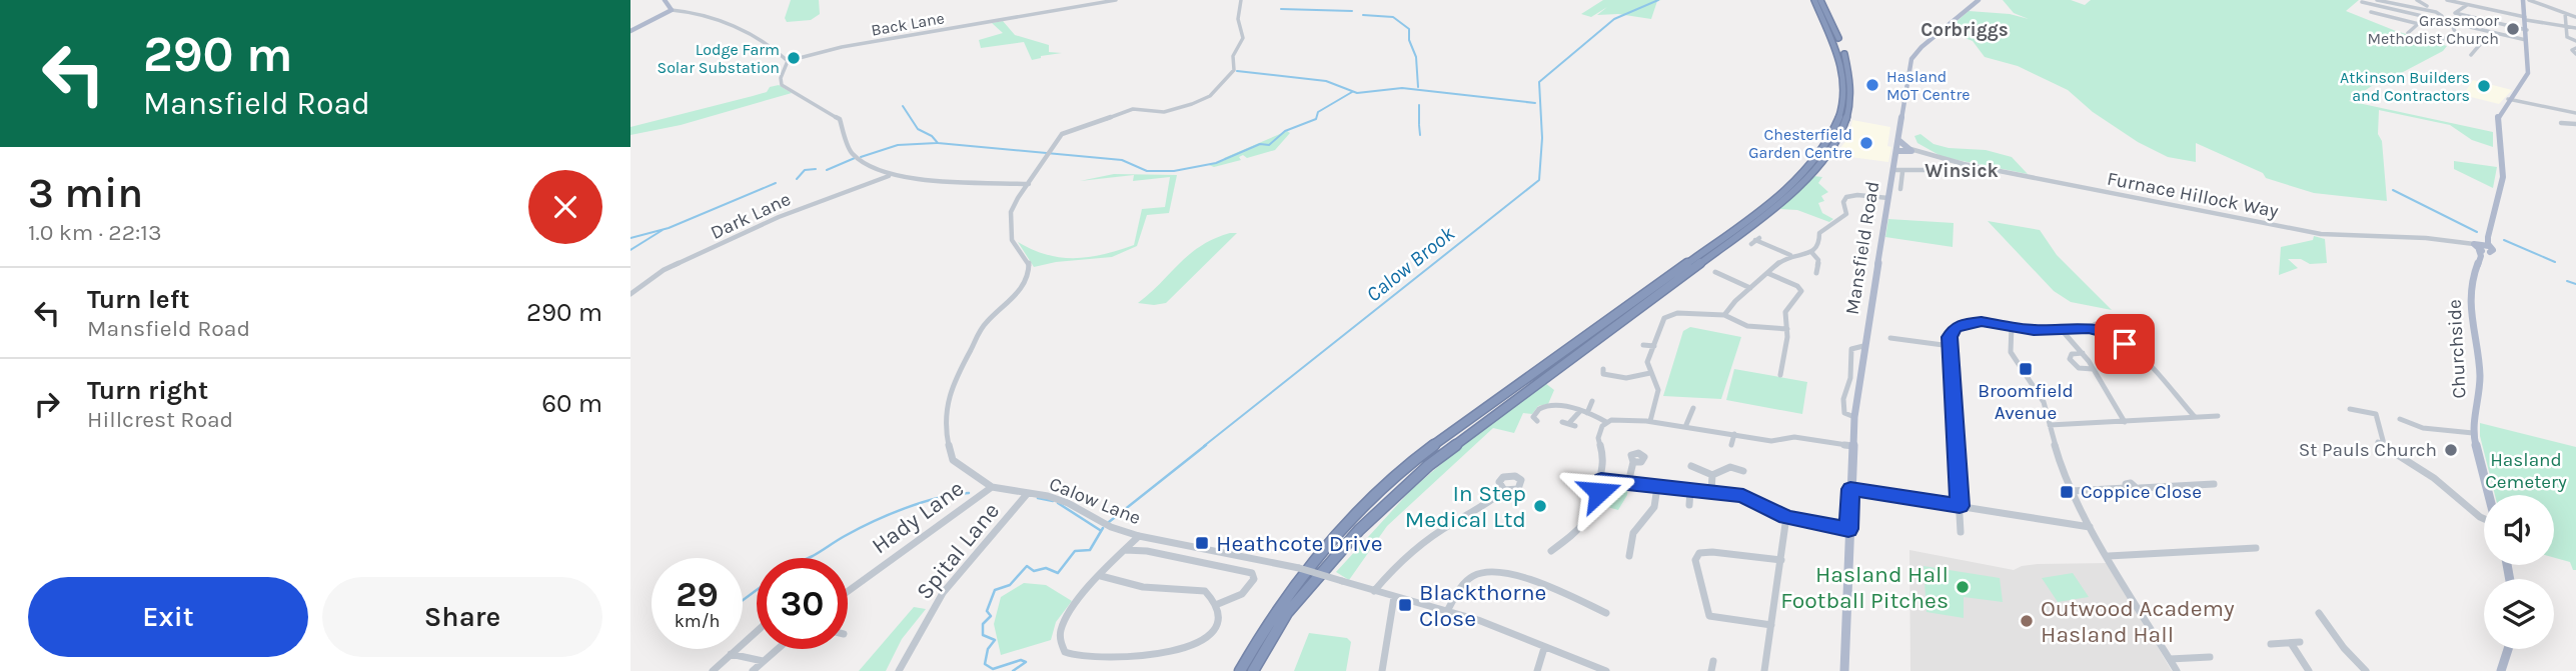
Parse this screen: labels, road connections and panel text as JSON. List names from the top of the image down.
{
  "streets": {
    "main road": ["Mansfield Road", "Churchside"],
    "street": [
      "Back Lane",
      "Furnace Hillock Way",
      "Dark Lane",
      "Calow Lane",
      "Hady Lane",
      "Spital Lane"
    ]
  },
  "crossings": [
    ["Furnace Hillock Way", "Churchside"],
    ["Calow Lane", "Hady Lane"],
    ["Calow Lane", "Spital Lane"]
  ],
  "districts": ["Corbriggs", "Winsick"],
  "water": ["Calow Brook"],
  "parks": ["Hasland Cemetery"],
  "places": {
    "other": [
      "Grassmoor Methodist Church",
      "Lodge Farm Solar Substation",
      "Hasland MOT Centre",
      "Atkinson Builders and Contractors",
      "Chesterfield Garden Centre",
      "St Pauls Church",
      "In Step Medical Ltd",
      "Hasland Hall Football Pitches",
      "Outwood Academy Hasland Hall"
    ],
    "transit": [
      "Broomfield Avenue",
      "Coppice Close",
      "Heathcote Drive",
      "Blackthorne Close"
    ]
  },
  "page": {
    "turn": ["290 m", "Mansfield Road"],
    "heading": ["3 min", "1.0 km · 22:13"],
    "list": [
      {
        "name": "Turn left",
        "note": "Mansfield Road",
        "value": "290 m"
      },
      {
        "name": "Turn right",
        "note": "Hillcrest Road",
        "value": "60 m"
      }
    ],
    "speed": "29 km/h",
    "limit": "30",
    "buttons": ["Exit", "Share"]
  }
}
